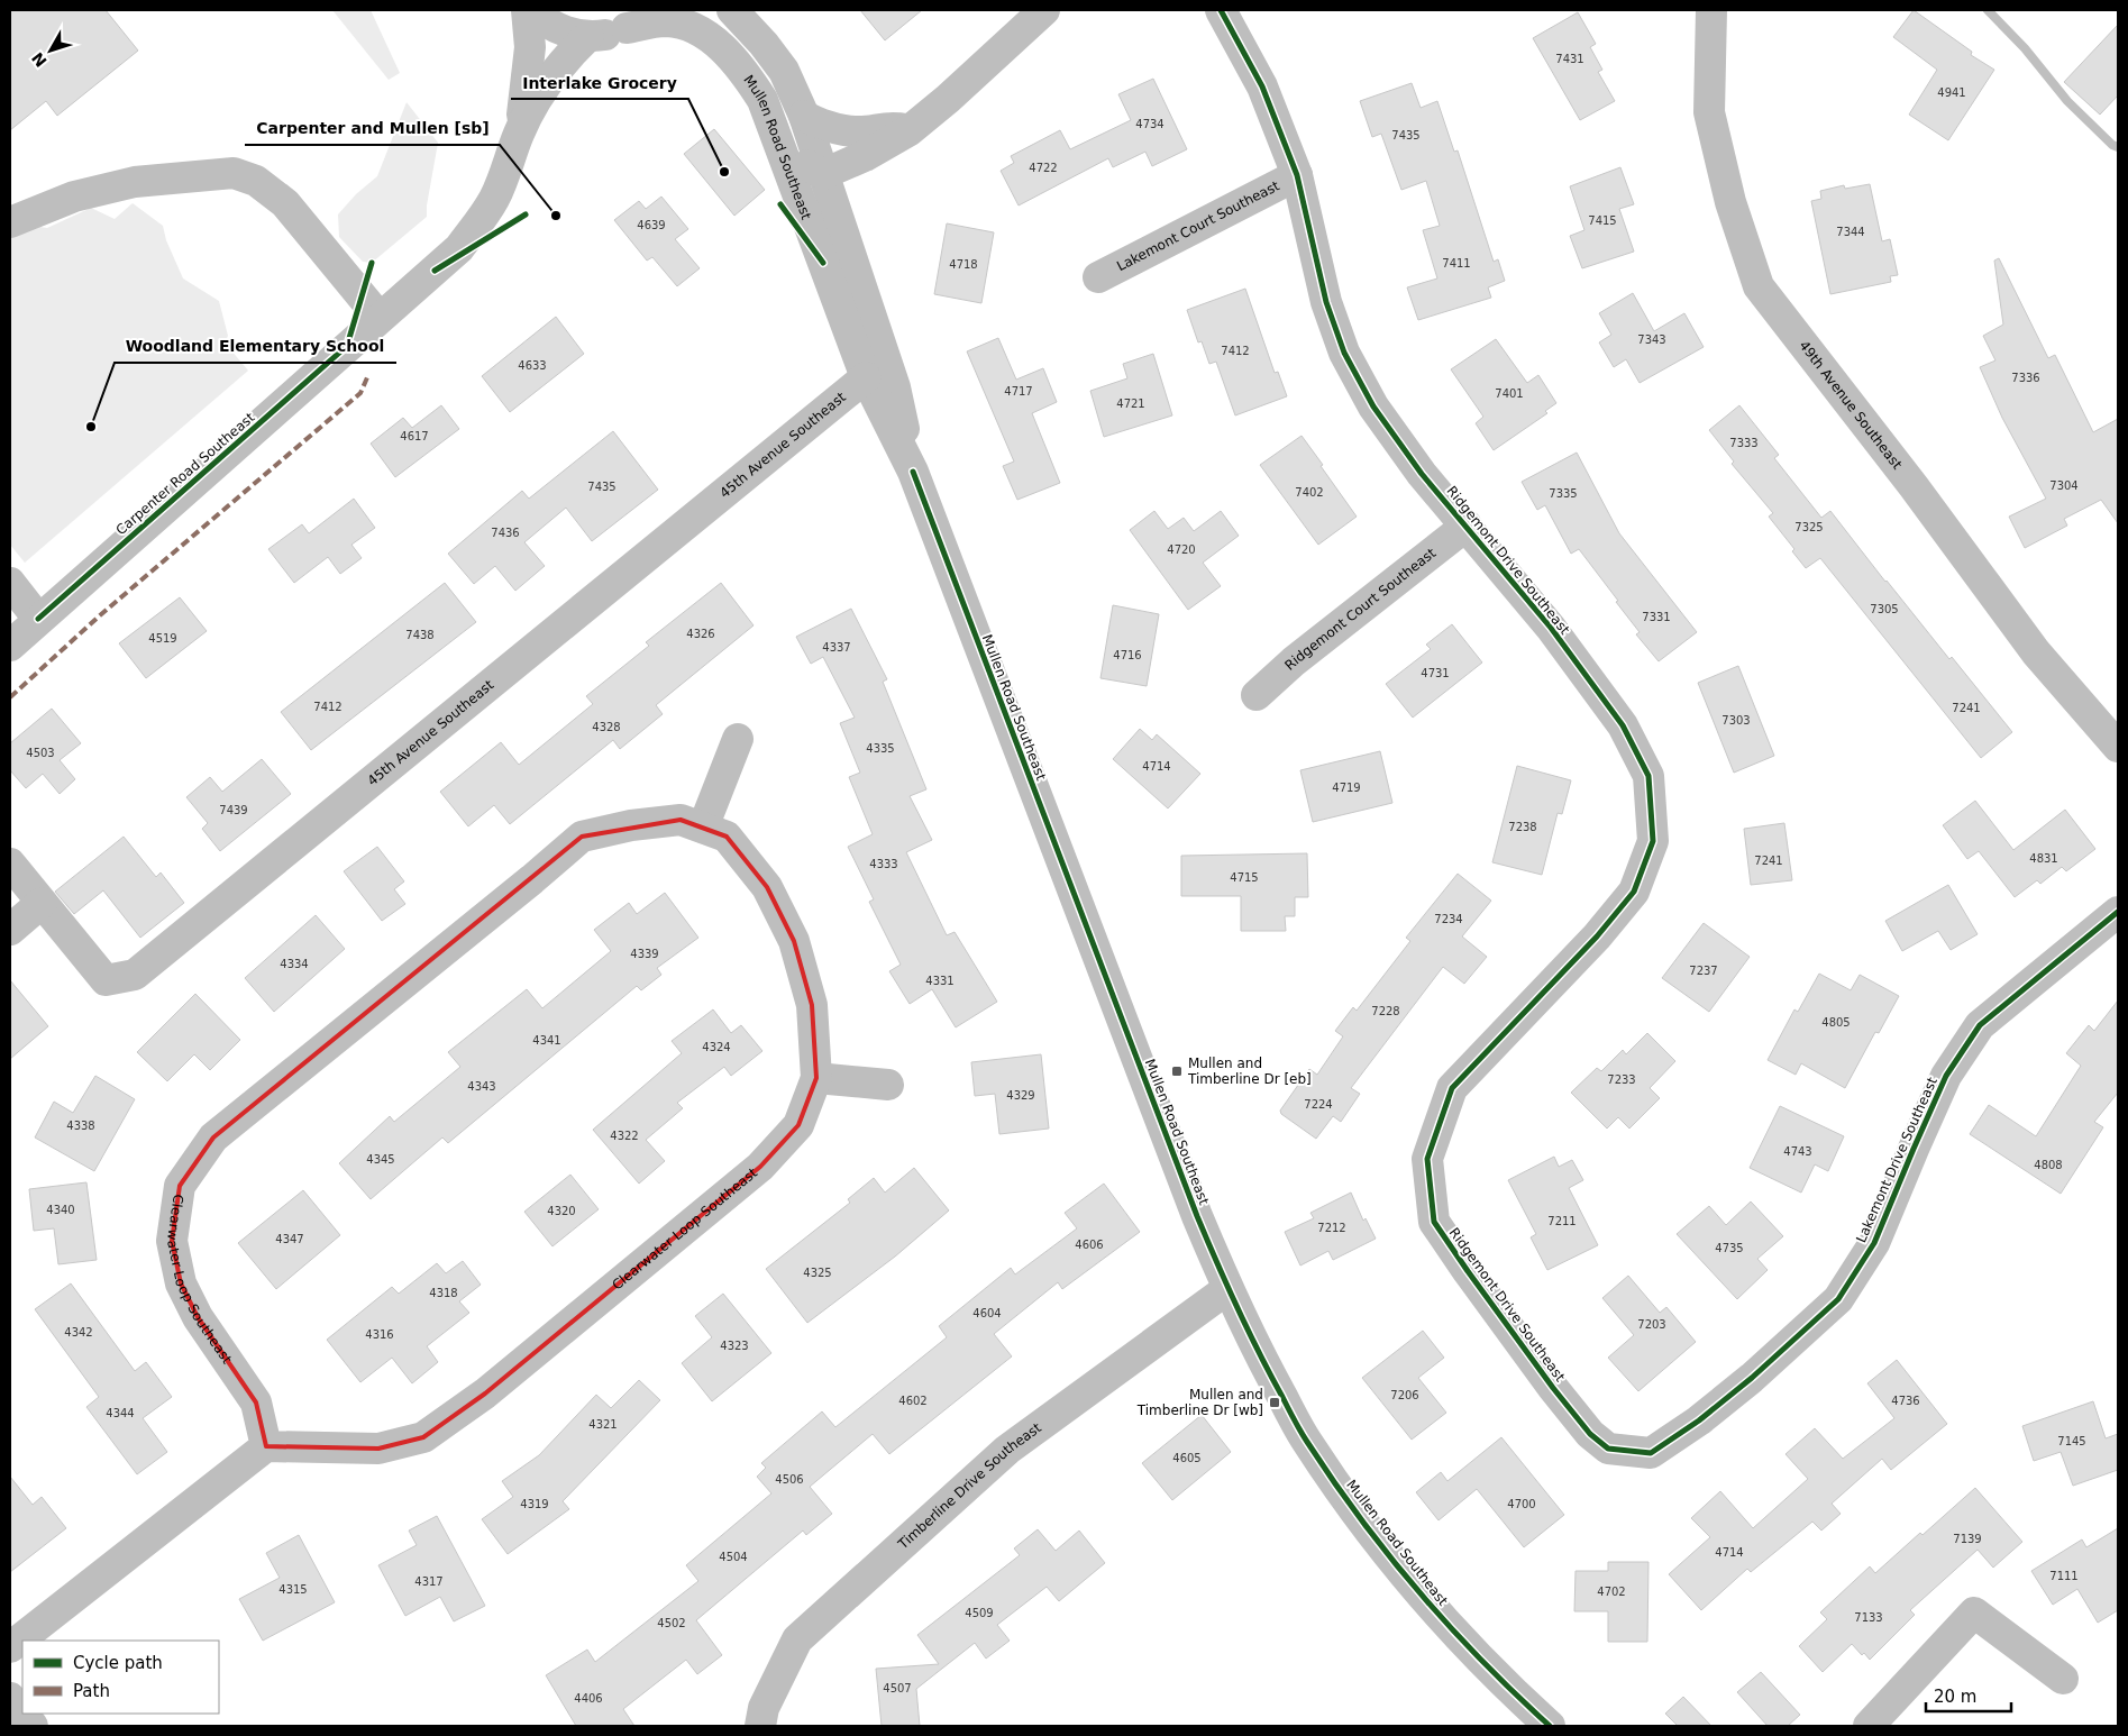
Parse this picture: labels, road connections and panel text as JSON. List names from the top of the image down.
{
  "streets": {
    "street": [
      "Mullen Road Southeast",
      "Lakemont Court Southeast",
      "49th Avenue Southeast",
      "45th Avenue Southeast",
      "Carpenter Road Southeast",
      "Ridgemont Drive Southeast",
      "Ridgemont Court Southeast",
      "Lakemont Drive Southeast",
      "Clearwater Loop Southeast",
      "Timberline Drive Southeast"
    ]
  },
  "crossings": [
    ["Mullen Road Southeast", "45th Avenue Southeast"],
    ["Mullen Road Southeast", "Timberline Drive Southeast"],
    ["Lakemont Court Southeast", "Ridgemont Drive Southeast"],
    ["Ridgemont Drive Southeast", "Ridgemont Court Southeast"],
    ["Ridgemont Drive Southeast", "Lakemont Drive Southeast"]
  ],
  "places": {
    "other": ["Interlake Grocery", "Carpenter and Mullen [sb]", "Woodland Elementary School"],
    "transit": ["Mullen and Timberline Dr [eb]", "Mullen and Timberline Dr [wb]"]
  },
  "house_numbers": [
    "7431",
    "4941",
    "4734",
    "7435",
    "4722",
    "7415",
    "4639",
    "7344",
    "7411",
    "4718",
    "7343",
    "7412",
    "4633",
    "7336",
    "4717",
    "7401",
    "4721",
    "4617",
    "7333",
    "7304",
    "7435",
    "7402",
    "7335",
    "7325",
    "7436",
    "4720",
    "7305",
    "7331",
    "4326",
    "7438",
    "4519",
    "4337",
    "4716",
    "4731",
    "7412",
    "7241",
    "7303",
    "4328",
    "4335",
    "4503",
    "4714",
    "4719",
    "7439",
    "7238",
    "4831",
    "7241",
    "4333",
    "4715",
    "7234",
    "4339",
    "4334",
    "7237",
    "4331",
    "7228",
    "4805",
    "4341",
    "4324",
    "7233",
    "4343",
    "4329",
    "7224",
    "4338",
    "4322",
    "4743",
    "4345",
    "4808",
    "4340",
    "4320",
    "7211",
    "7212",
    "4347",
    "4606",
    "4735",
    "4325",
    "4318",
    "4604",
    "7203",
    "4342",
    "4316",
    "4323",
    "7206",
    "4602",
    "4736",
    "4344",
    "4321",
    "7145",
    "4605",
    "4506",
    "4319",
    "4700",
    "7139",
    "4714",
    "4504",
    "7111",
    "4317",
    "4315",
    "4702",
    "4509",
    "7133",
    "4502",
    "4507",
    "4406"
  ],
  "legend": ["Cycle path", "Path"],
  "scale_bar": "20 m",
  "north": "bottom left"
}
